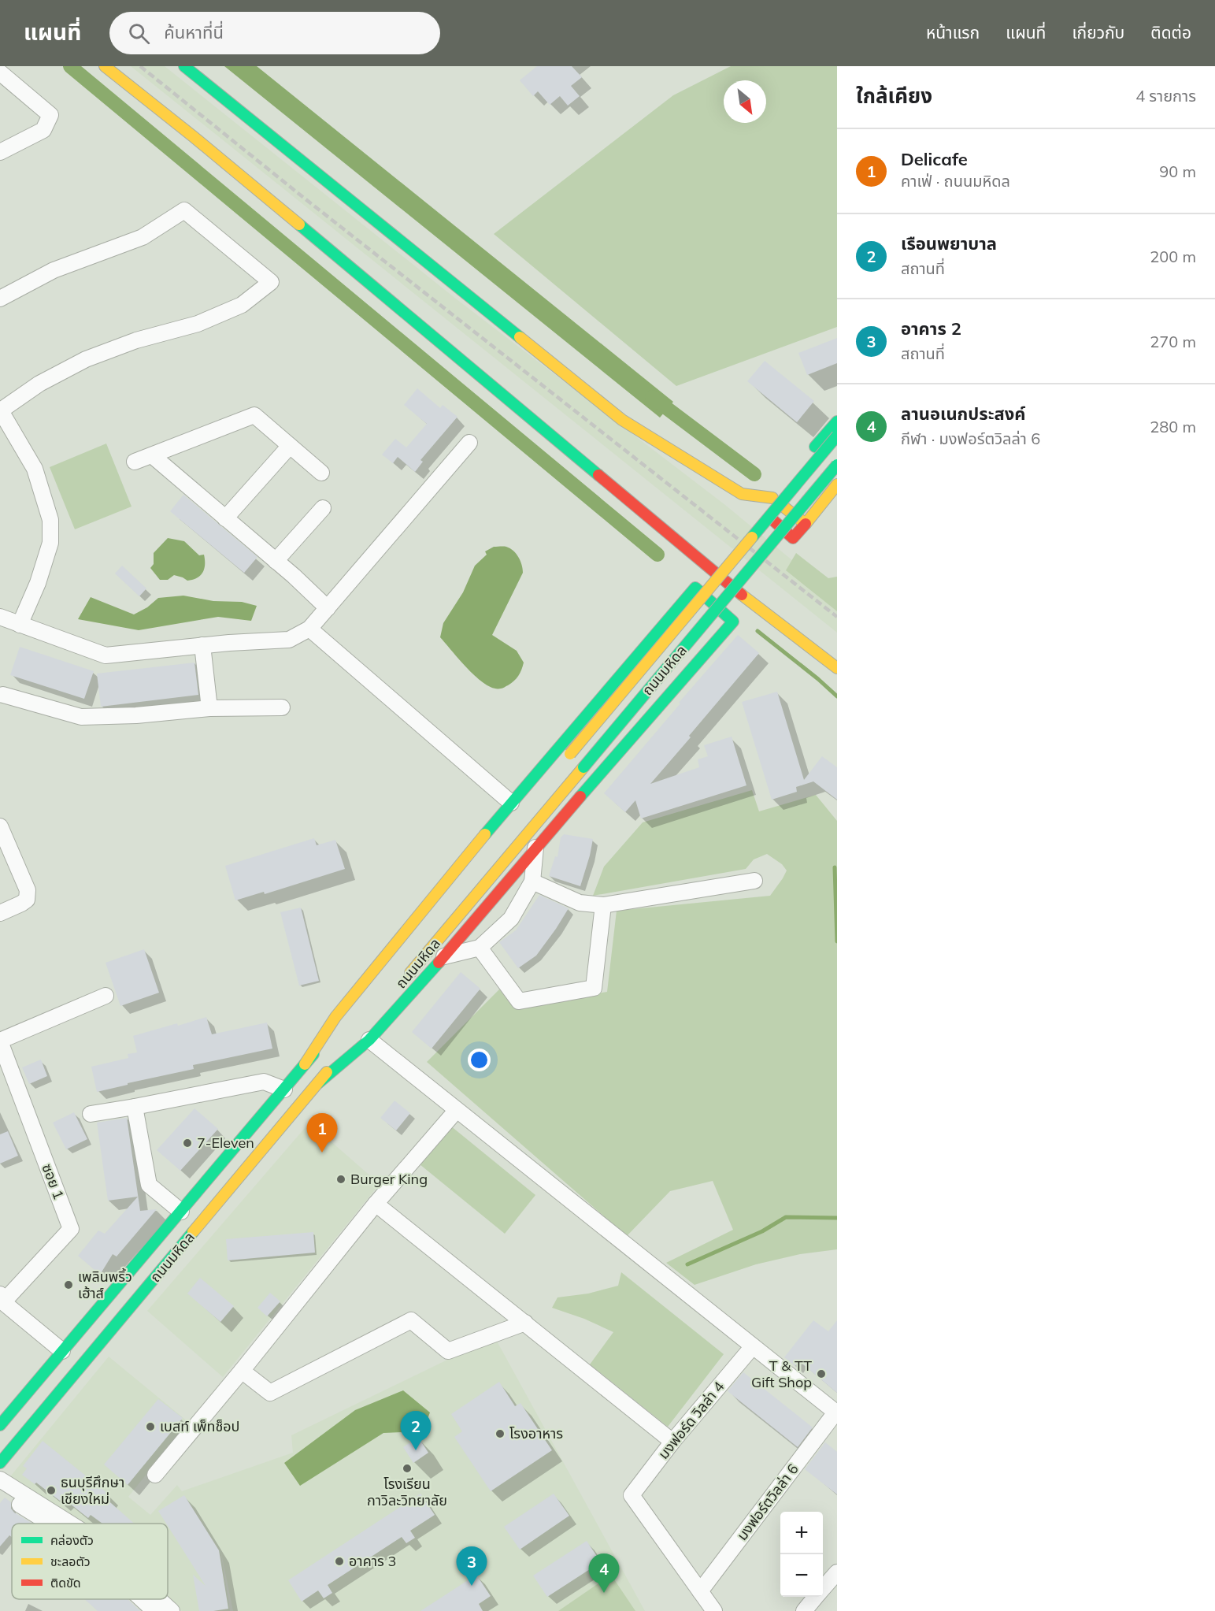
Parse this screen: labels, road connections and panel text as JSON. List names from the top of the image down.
{
  "streets": {
    "main road": ["ถนนมหิดล"],
    "street": ["ซอย 1", "มงฟอร์ด วิลล่า 4", "มงฟอร์ตวิลล่า 6"]
  },
  "crossings": [
    ["มงฟอร์ด วิลล่า 4", "มงฟอร์ตวิลล่า 6"]
  ],
  "places": [
    "7-Eleven",
    "Burger King",
    "เพลินพริ้ว เฮ้าส์",
    "T & TT Gift Shop",
    "เบสท์ เพ็ทช็อป",
    "โรงอาหาร",
    "โรงเรียน กาวิละวิทยาลัย",
    "ธนบุรีศึกษา เชียงใหม่",
    "อาคาร 3"
  ],
  "legend": ["คล่องตัว", "ชะลอตัว", "ติดขัด"],
  "north": "bottom right",
  "page": {
    "header": "แผนที่",
    "search": "ค้นหาที่นี่",
    "nav": [
      "หน้าแรก",
      "แผนที่",
      "เกี่ยวกับ",
      "ติดต่อ"
    ],
    "heading": ["ใกล้เคียง", "4 รายการ"],
    "list": [
      {
        "mark": "1",
        "name": "Delicafe",
        "note": "คาเฟ่ · ถนนมหิดล",
        "value": "90 m"
      },
      {
        "mark": "2",
        "name": "เรือนพยาบาล",
        "note": "สถานที่",
        "value": "200 m"
      },
      {
        "mark": "3",
        "name": "อาคาร 2",
        "note": "สถานที่",
        "value": "270 m"
      },
      {
        "mark": "4",
        "name": "ลานอเนกประสงค์",
        "note": "กีฬา · มงฟอร์ตวิลล่า 6",
        "value": "280 m"
      }
    ],
    "pins": [
      "1",
      "2",
      "3",
      "4"
    ],
    "map_buttons": ["+", "−"]
  }
}
